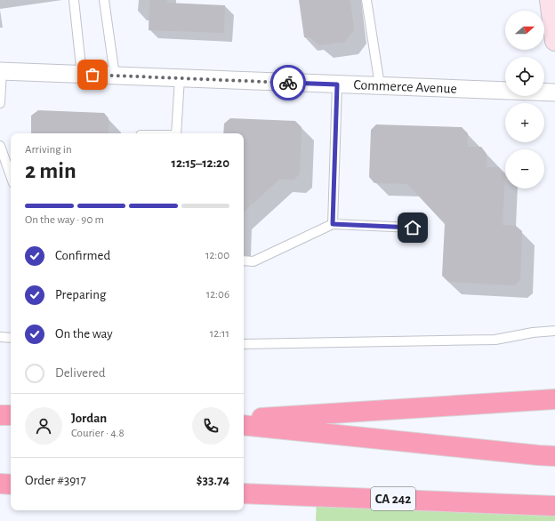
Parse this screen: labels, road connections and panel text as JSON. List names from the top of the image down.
{
  "streets": {
    "highway": ["CA 242"],
    "street": ["Commerce Avenue"]
  },
  "north": "right",
  "page": {
    "map_buttons": ["+", "−"],
    "heading": ["2 min", "Arriving in", "12:15–12:20"],
    "panel": [
      "Jordan",
      "Courier · 4.8",
      "Order #3917",
      "$33.74"
    ],
    "bar": "On the way · 90 m",
    "list": [
      ["Confirmed", "12:00"],
      ["Preparing", "12:06"],
      ["On the way", "12:11"],
      "Delivered"
    ]
  }
}
